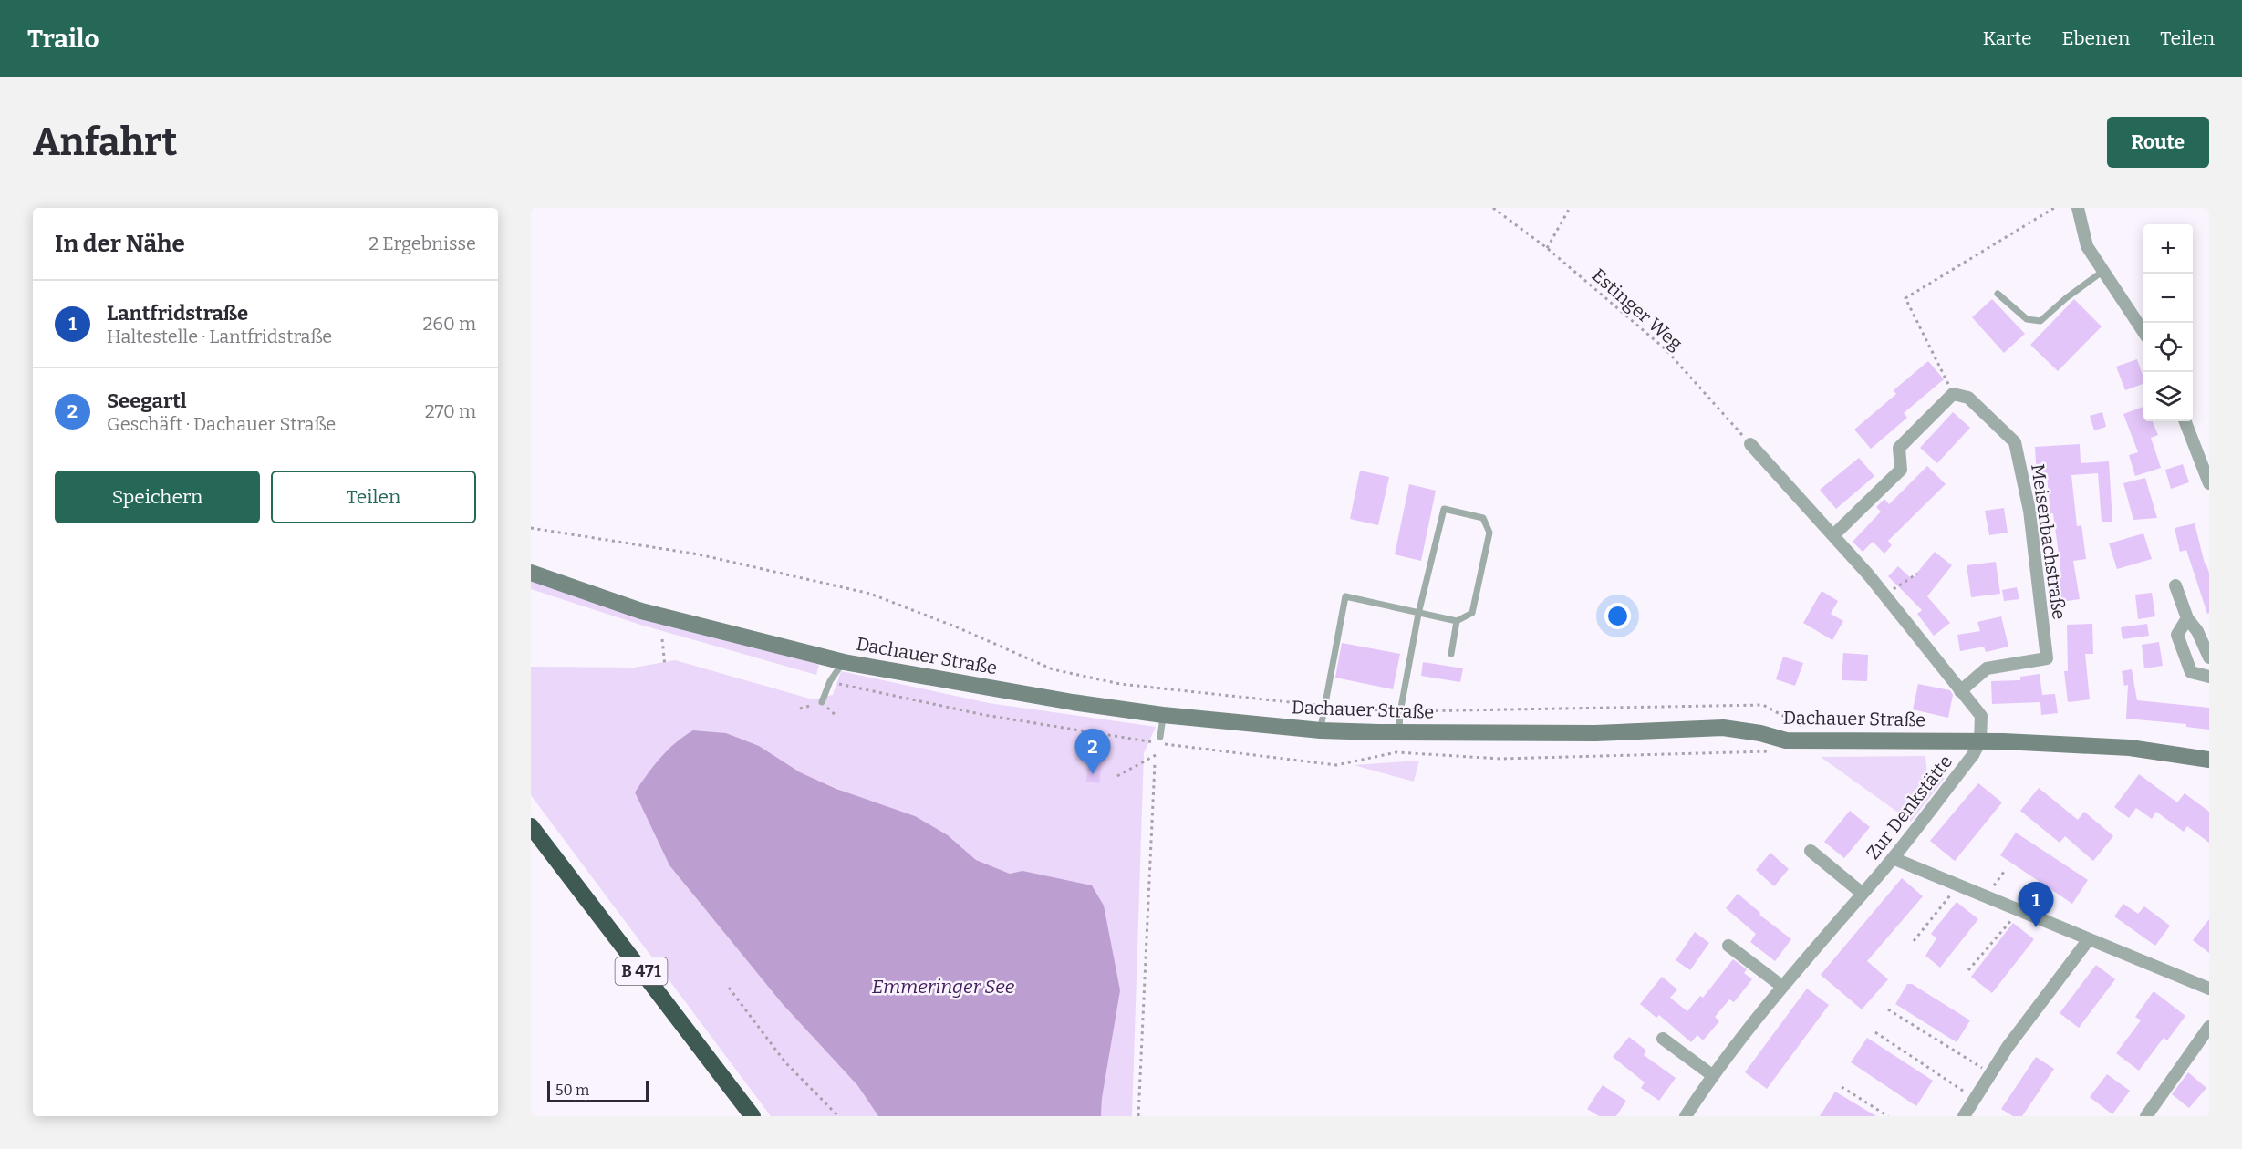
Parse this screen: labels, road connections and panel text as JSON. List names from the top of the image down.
{
  "streets": {
    "highway": ["B 471"],
    "street": ["Meisenbachstraße", "Dachauer Straße", "Zur Denkstätte"],
    "path": ["Estinger Weg"]
  },
  "crossings": [
    ["Dachauer Straße", "Zur Denkstätte"]
  ],
  "water": ["Emmeringer See"],
  "scale_bar": "50 m",
  "page": {
    "header": "Trailo",
    "nav": ["Karte", "Ebenen", "Teilen"],
    "buttons": [
      "Route",
      ["Speichern", "Teilen"]
    ],
    "title": "Anfahrt",
    "heading": ["In der Nähe", "2 Ergebnisse"],
    "map_buttons": ["+", "−"],
    "list": [
      {
        "mark": "1",
        "name": "Lantfridstraße",
        "note": "Haltestelle · Lantfridstraße",
        "value": "260 m"
      },
      {
        "mark": "2",
        "name": "Seegartl",
        "note": "Geschäft · Dachauer Straße",
        "value": "270 m"
      }
    ],
    "pins": ["2", "1"],
    "scale": "50 m"
  }
}
